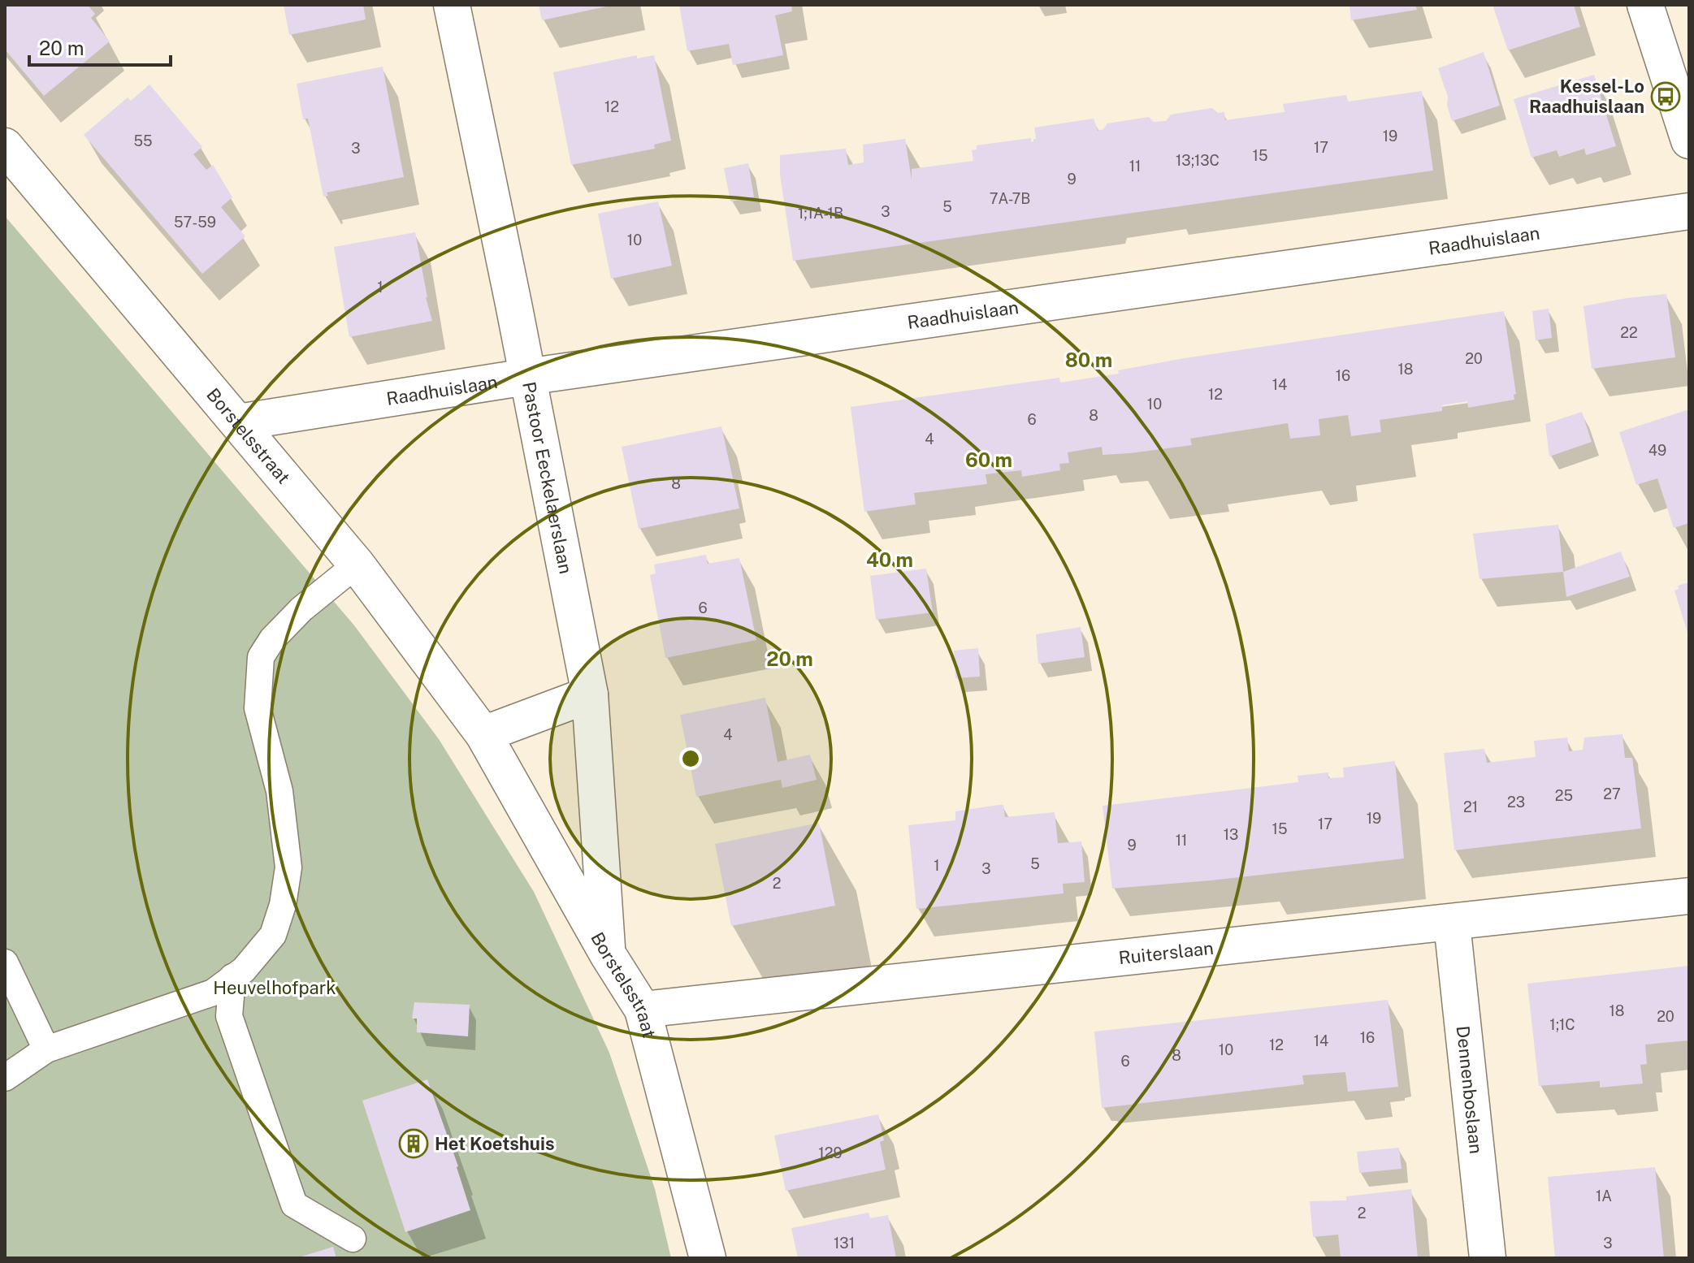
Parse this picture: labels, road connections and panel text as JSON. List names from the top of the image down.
{
  "streets": {
    "street": [
      "Raadhuislaan",
      "Borstelsstraat",
      "Pastoor Eeckelaerslaan",
      "Ruiterslaan",
      "Dennenboslaan"
    ]
  },
  "crossings": [
    ["Raadhuislaan", "Borstelsstraat"],
    ["Raadhuislaan", "Pastoor Eeckelaerslaan"],
    ["Borstelsstraat", "Pastoor Eeckelaerslaan"],
    ["Borstelsstraat", "Ruiterslaan"],
    ["Ruiterslaan", "Dennenboslaan"]
  ],
  "parks": ["Heuvelhofpark"],
  "places": {
    "bus stop": ["Kessel-Lo Raadhuislaan"],
    "building": ["Het Koetshuis"]
  },
  "house_numbers": [
    "12",
    "19",
    "55",
    "17",
    "3",
    "15",
    "13;13C",
    "11",
    "9",
    "7A-7B",
    "5",
    "3",
    "1;1A-1B",
    "57-59",
    "10",
    "1",
    "22",
    "20",
    "18",
    "16",
    "14",
    "12",
    "10",
    "8",
    "6",
    "4",
    "49",
    "8",
    "6",
    "4",
    "27",
    "25",
    "23",
    "21",
    "19",
    "17",
    "15",
    "13",
    "11",
    "9",
    "5",
    "1",
    "3",
    "2",
    "18",
    "20",
    "1;1C",
    "16",
    "14",
    "12",
    "10",
    "8",
    "6",
    "129",
    "1A",
    "2",
    "131",
    "3"
  ],
  "scale_bar": "20 m",
  "rings": [
    "80 m",
    "60 m",
    "40 m",
    "20 m"
  ]
}
